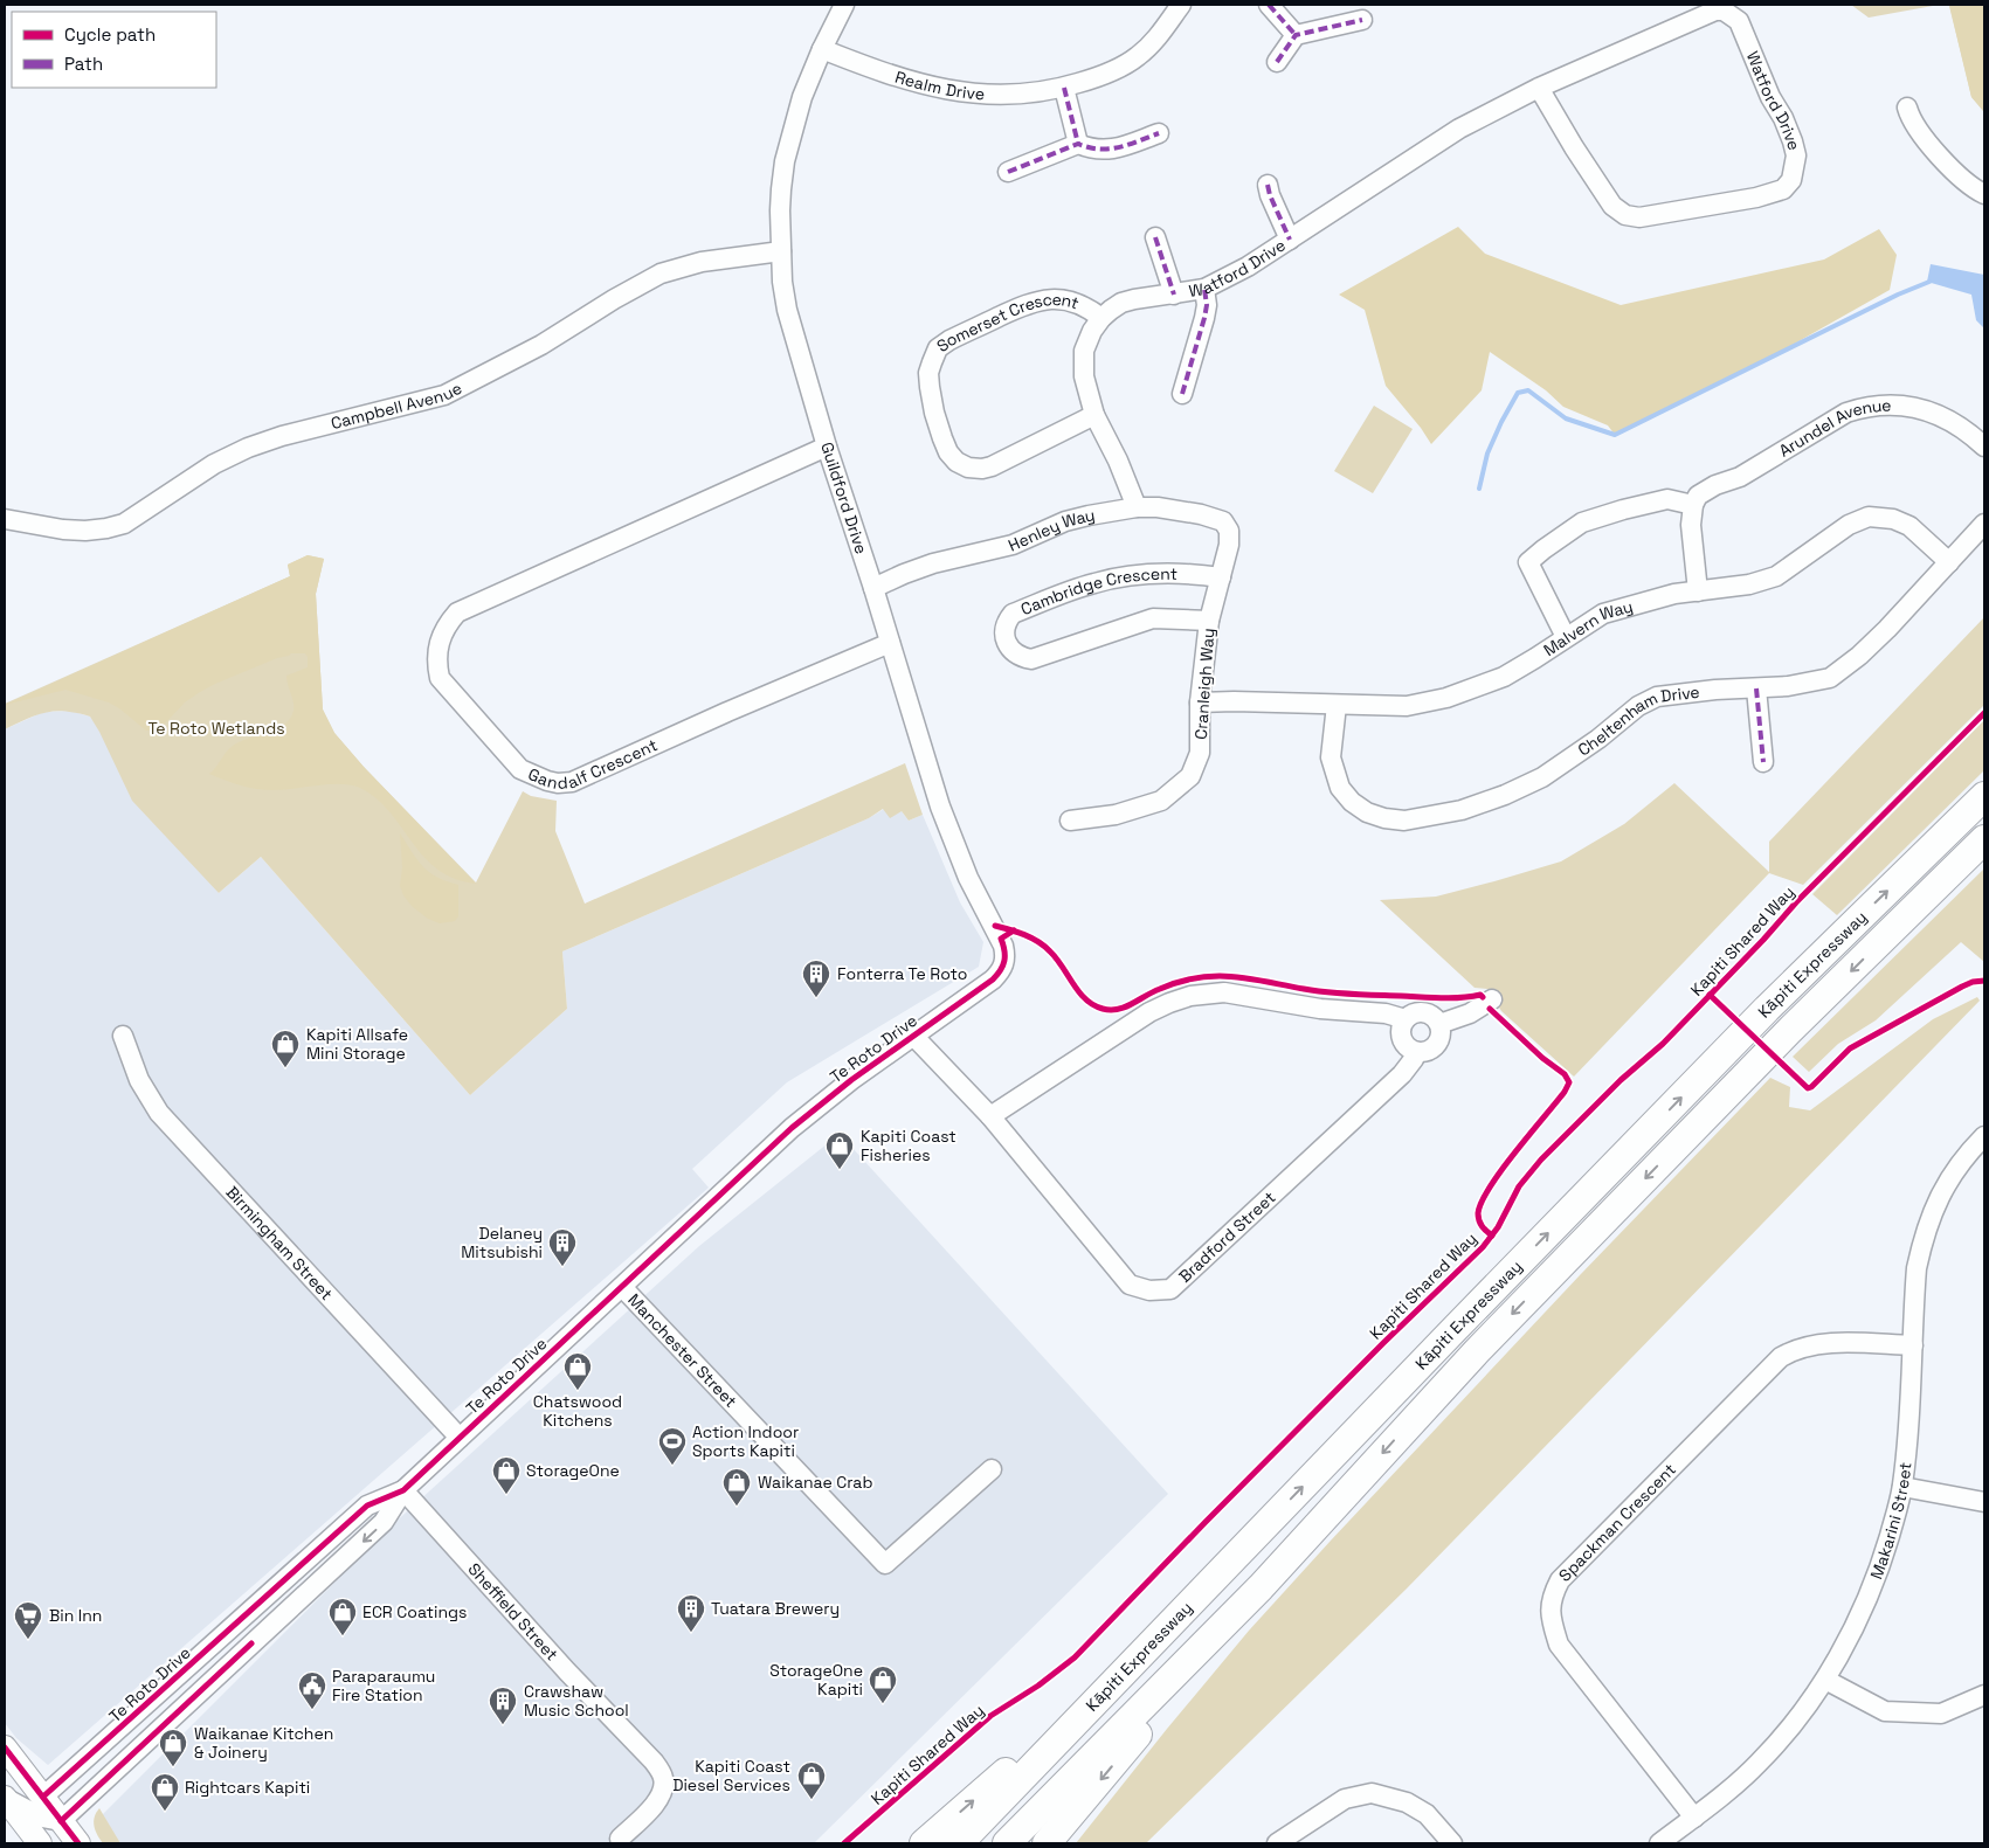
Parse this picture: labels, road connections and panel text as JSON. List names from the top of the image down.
{
  "streets": {
    "highway": ["Kāpiti Expressway"],
    "street": [
      "Realm Drive",
      "Watford Drive",
      "Somerset Crescent",
      "Campbell Avenue",
      "Arundel Avenue",
      "Guildford Drive",
      "Henley Way",
      "Cambridge Crescent",
      "Malvern Way",
      "Cranleigh Way",
      "Cheltenham Drive",
      "Gandalf Crescent",
      "Te Roto Drive",
      "Bradford Street",
      "Birmingham Street",
      "Manchester Street",
      "Makarini Street",
      "Spackman Crescent",
      "Sheffield Street"
    ],
    "cycle path": ["Kapiti Shared Way"]
  },
  "crossings": [
    ["Realm Drive", "Guildford Drive"],
    ["Watford Drive", "Somerset Crescent"],
    ["Watford Drive", "Henley Way"],
    ["Campbell Avenue", "Guildford Drive"],
    ["Guildford Drive", "Henley Way"],
    ["Guildford Drive", "Gandalf Crescent"],
    ["Guildford Drive", "Te Roto Drive"],
    ["Henley Way", "Cranleigh Way"],
    ["Cambridge Crescent", "Cranleigh Way"],
    ["Malvern Way", "Cranleigh Way"],
    ["Malvern Way", "Cheltenham Drive"],
    ["Te Roto Drive", "Bradford Street"],
    ["Te Roto Drive", "Birmingham Street"],
    ["Te Roto Drive", "Manchester Street"],
    ["Te Roto Drive", "Sheffield Street"],
    ["Makarini Street", "Spackman Crescent"]
  ],
  "parks": ["Te Roto Wetlands"],
  "places": {
    "building": [
      "Fonterra Te Roto",
      "Delaney Mitsubishi",
      "Tuatara Brewery",
      "Crawshaw Music School"
    ],
    "shop": [
      "Kapiti Allsafe Mini Storage",
      "Kapiti Coast Fisheries",
      "Chatswood Kitchens",
      "StorageOne",
      "Waikanae Crab",
      "ECR Coatings",
      "StorageOne Kapiti",
      "Waikanae Kitchen & Joinery",
      "Kapiti Coast Diesel Services",
      "Rightcars Kapiti"
    ],
    "sports": ["Action Indoor Sports Kapiti"],
    "supermarket": ["Bin Inn"],
    "public building": ["Paraparaumu Fire Station"]
  },
  "legend": ["Cycle path", "Path"]
}
